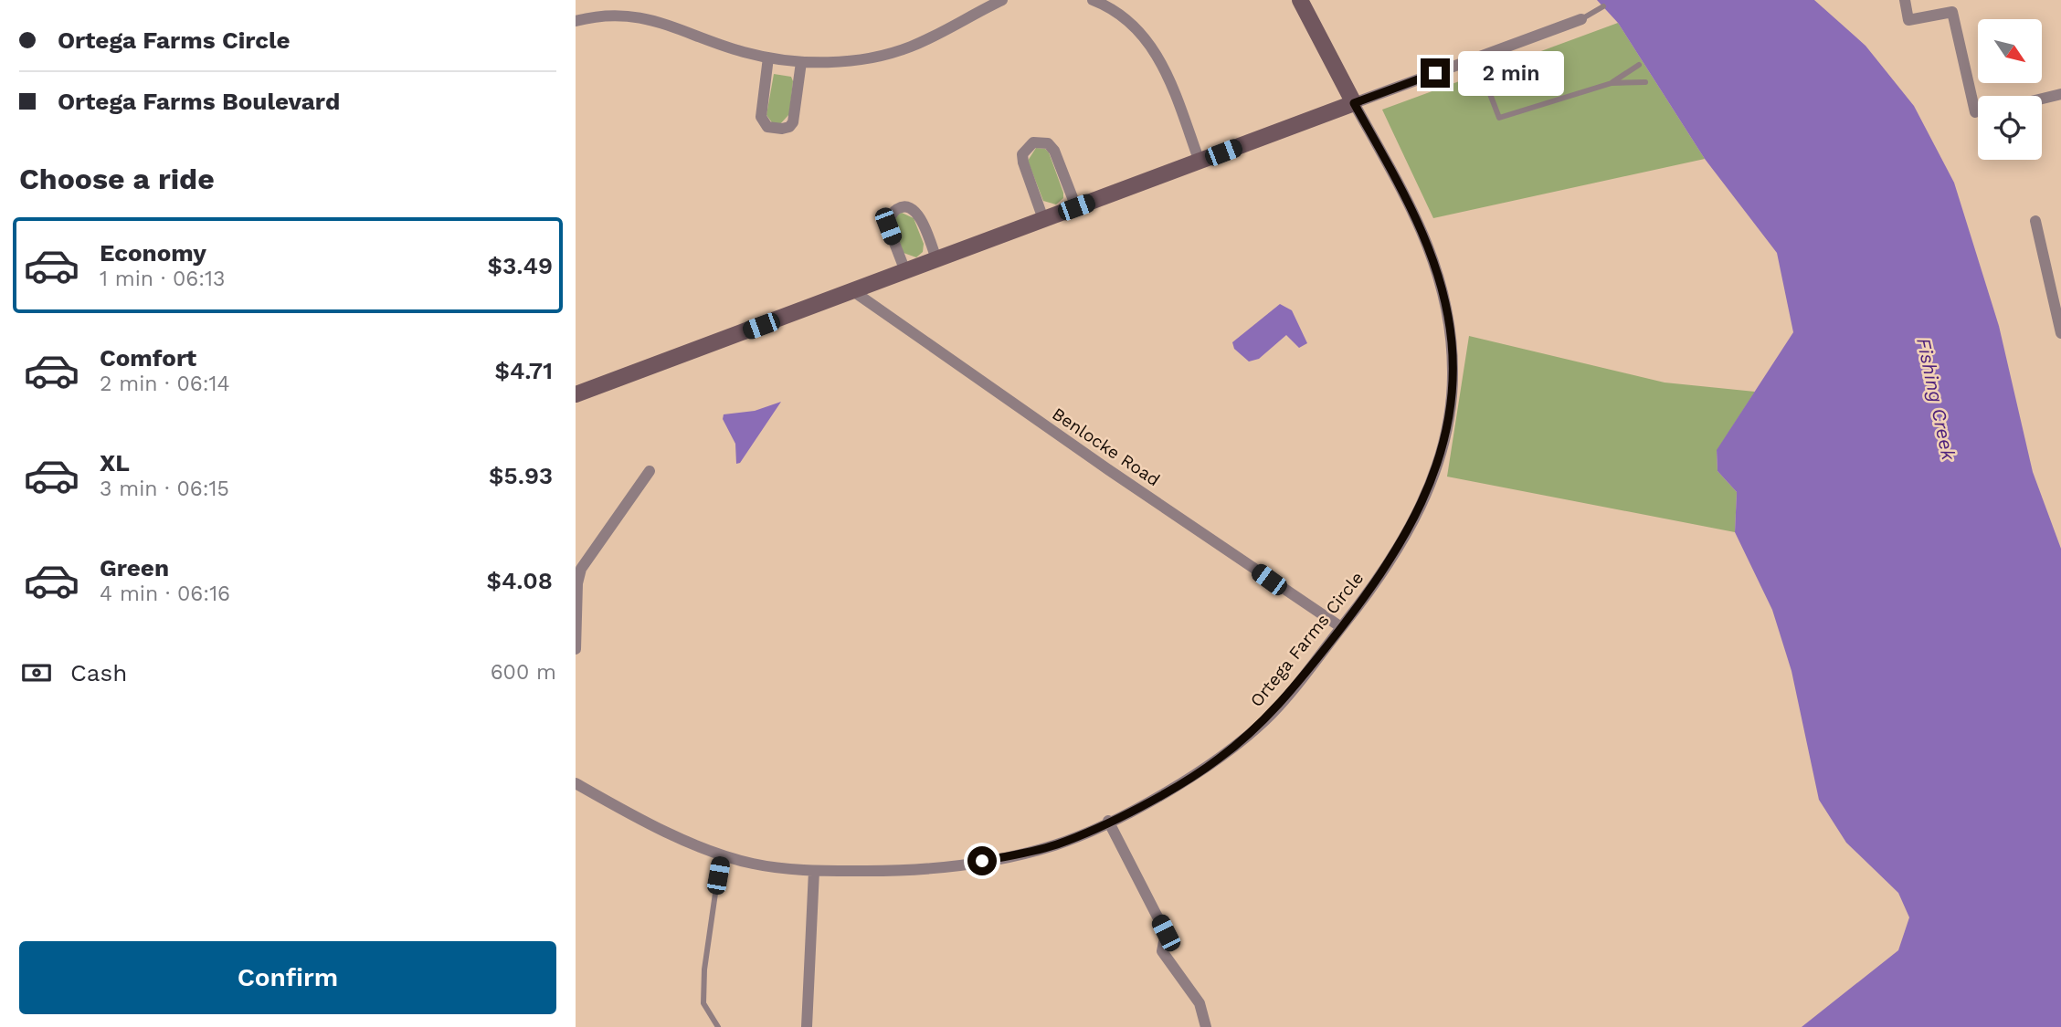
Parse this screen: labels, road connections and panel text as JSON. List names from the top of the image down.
{
  "streets": {
    "street": ["Benlocke Road", "Ortega Farms Circle"]
  },
  "crossings": [
    ["Benlocke Road", "Ortega Farms Circle"]
  ],
  "water": ["Fishing Creek"],
  "north": "bottom right",
  "page": {
    "banner": ["Ortega Farms Circle", "Ortega Farms Boulevard"],
    "bubble": "2 min",
    "heading": "Choose a ride",
    "list": [
      {
        "name": "Economy",
        "note": "1 min · 06:13",
        "value": "$3.49"
      },
      {
        "name": "Comfort",
        "note": "2 min · 06:14",
        "value": "$4.71"
      },
      {
        "name": "XL",
        "note": "3 min · 06:15",
        "value": "$5.93"
      },
      {
        "name": "Green",
        "note": "4 min · 06:16",
        "value": "$4.08"
      }
    ],
    "pay": ["Cash", "600 m"],
    "buttons": "Confirm"
  }
}
